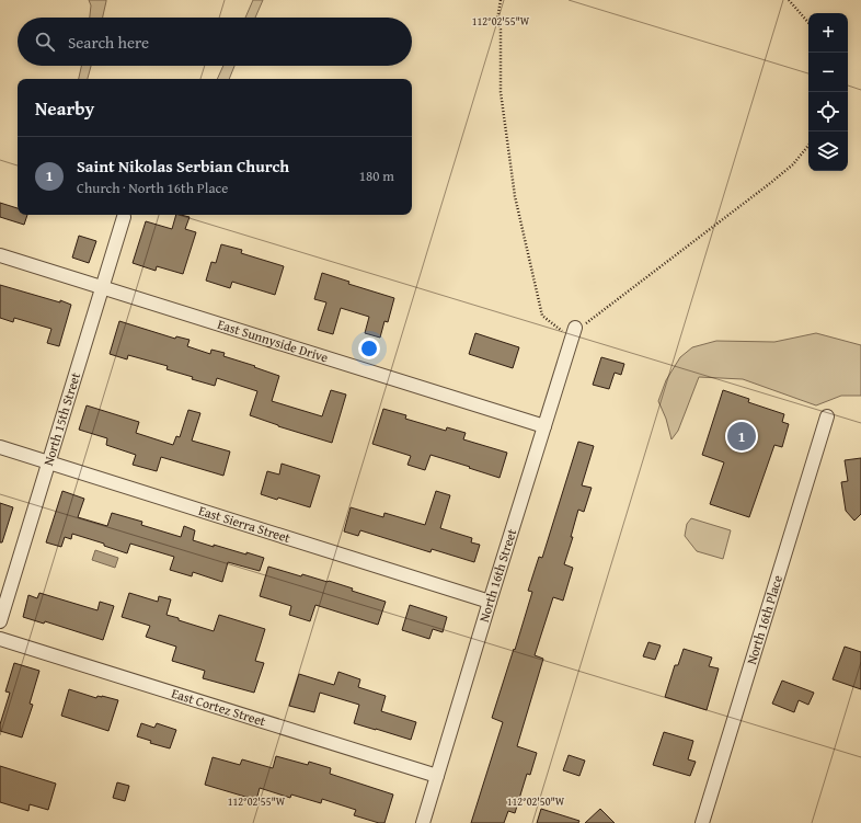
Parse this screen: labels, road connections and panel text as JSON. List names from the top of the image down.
{
  "streets": {
    "street": [
      "East Sunnyside Drive",
      "North 15th Street",
      "East Sierra Street",
      "North 16th Street",
      "North 16th Place",
      "East Cortez Street"
    ]
  },
  "crossings": [
    ["East Sunnyside Drive", "North 15th Street"],
    ["East Sunnyside Drive", "North 16th Street"],
    ["North 15th Street", "East Sierra Street"],
    ["East Sierra Street", "North 16th Street"],
    ["North 16th Street", "East Cortez Street"]
  ],
  "page": {
    "map_buttons": ["+", "−"],
    "search": "Search here",
    "heading": "Nearby",
    "list": [
      {
        "mark": "1",
        "name": "Saint Nikolas Serbian Church",
        "note": "Church · North 16th Place",
        "value": "180 m"
      }
    ],
    "pins": "1"
  },
  "coordinates": ["112°02'55\"W", "112°02'50\"W"]
}
